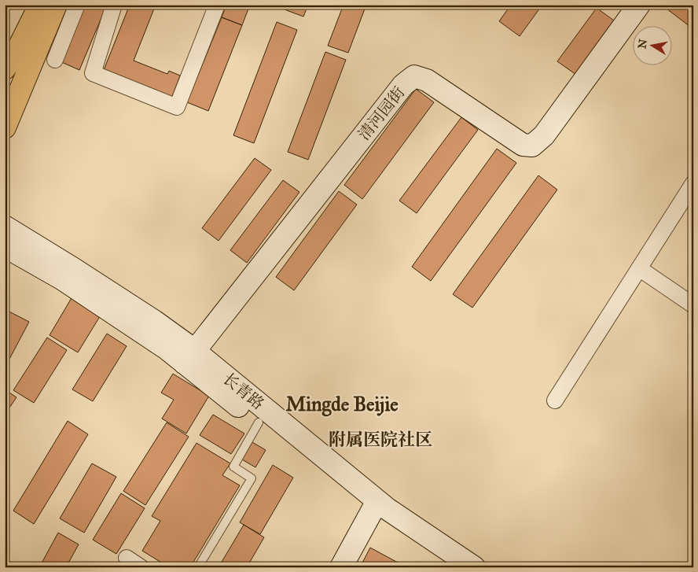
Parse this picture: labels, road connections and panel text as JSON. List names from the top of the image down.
{
  "streets": {
    "main road": ["清河园街", "长青路"]
  },
  "crossings": [
    ["清河园街", "长青路"]
  ],
  "districts": ["Mingde Beijie", "附属医院社区"],
  "north": "left"
}
